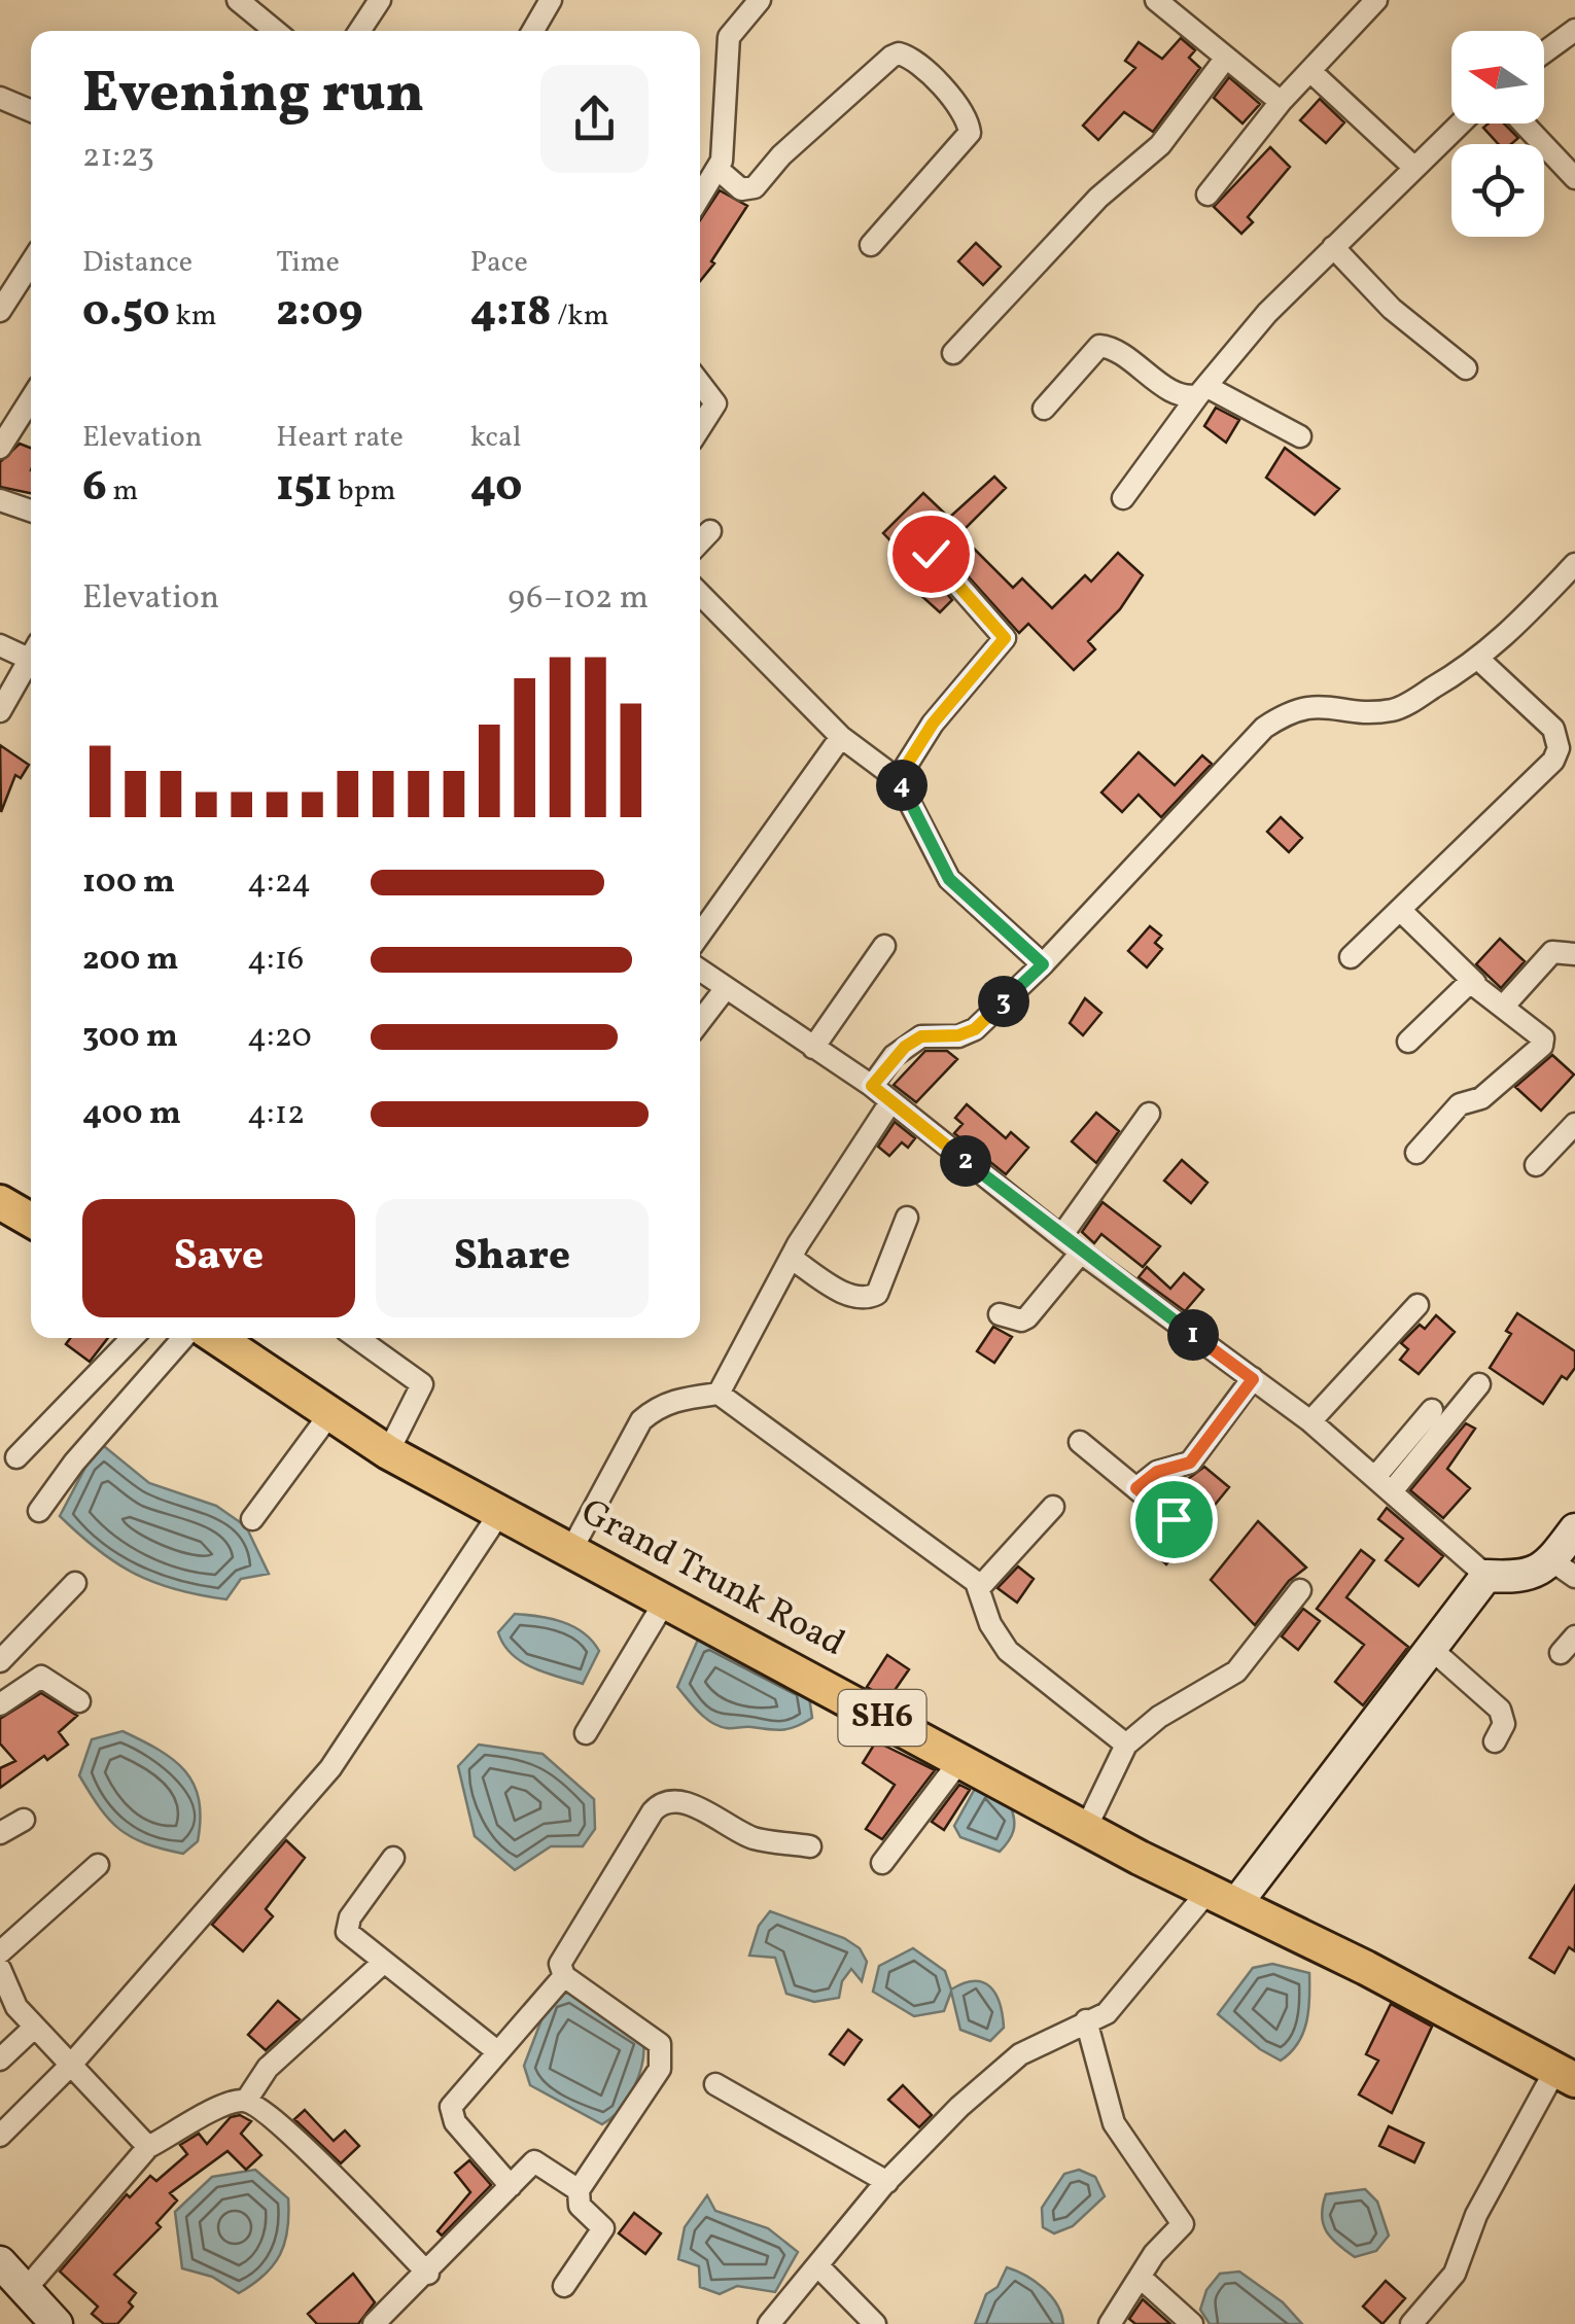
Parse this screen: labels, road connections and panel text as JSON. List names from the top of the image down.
{
  "streets": {
    "main road": ["Grand Trunk Road", "SH6"]
  },
  "north": "left",
  "page": {
    "heading": ["Evening run", "21:23"],
    "stats": [
      ["Distance", "0.50 km"],
      ["Time", "2:09"],
      ["Pace", "4:18 /km"],
      ["Elevation", "6 m"],
      ["Heart rate", "151 bpm"],
      ["kcal", "40"]
    ],
    "chart": ["Elevation", "96–102 m"],
    "pins": [
      "4",
      "3",
      "2",
      "1"
    ],
    "list": [
      {
        "name": "100 m",
        "note": "4:24"
      },
      {
        "name": "200 m",
        "note": "4:16"
      },
      {
        "name": "300 m",
        "note": "4:20"
      },
      {
        "name": "400 m",
        "note": "4:12"
      }
    ],
    "buttons": ["Save", "Share"]
  }
}
